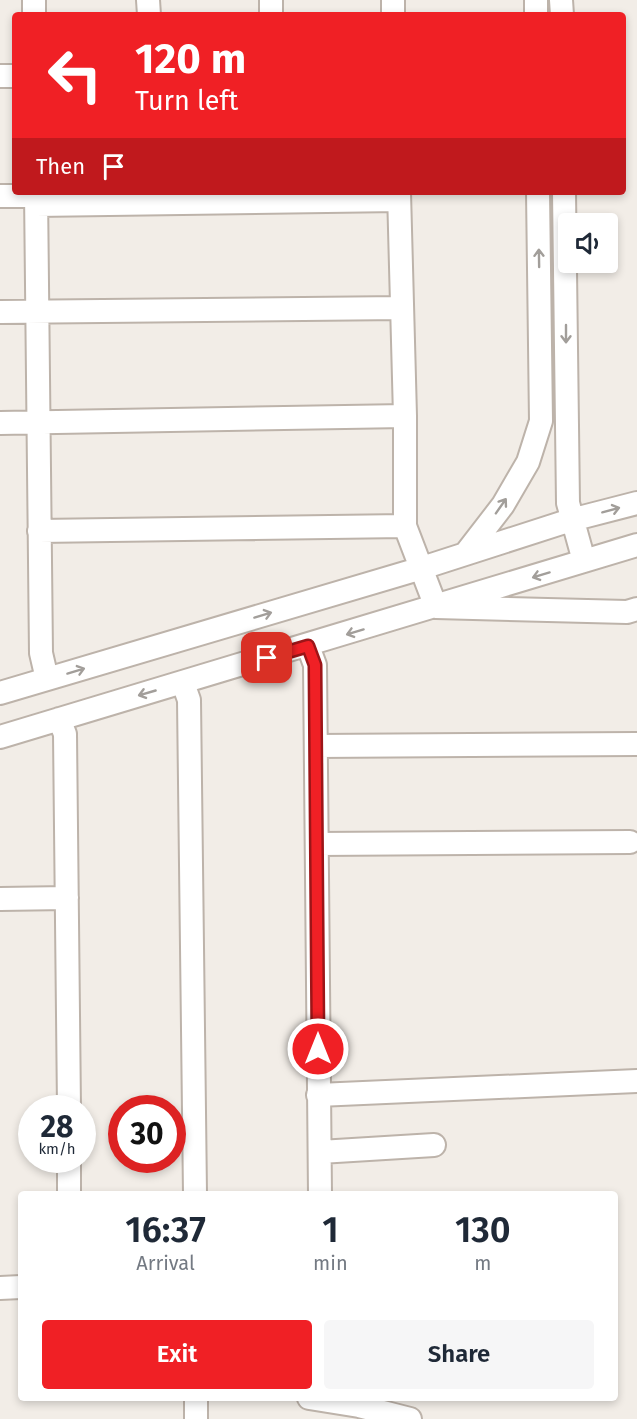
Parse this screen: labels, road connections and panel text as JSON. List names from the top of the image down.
{
  "page": {
    "turn": ["120 m", "Turn left"],
    "then": "Then",
    "speed": "28 km/h",
    "limit": "30",
    "eta": [
      "16:37",
      "Arrival",
      "1",
      "min",
      "130",
      "m"
    ],
    "buttons": ["Exit", "Share"]
  }
}
